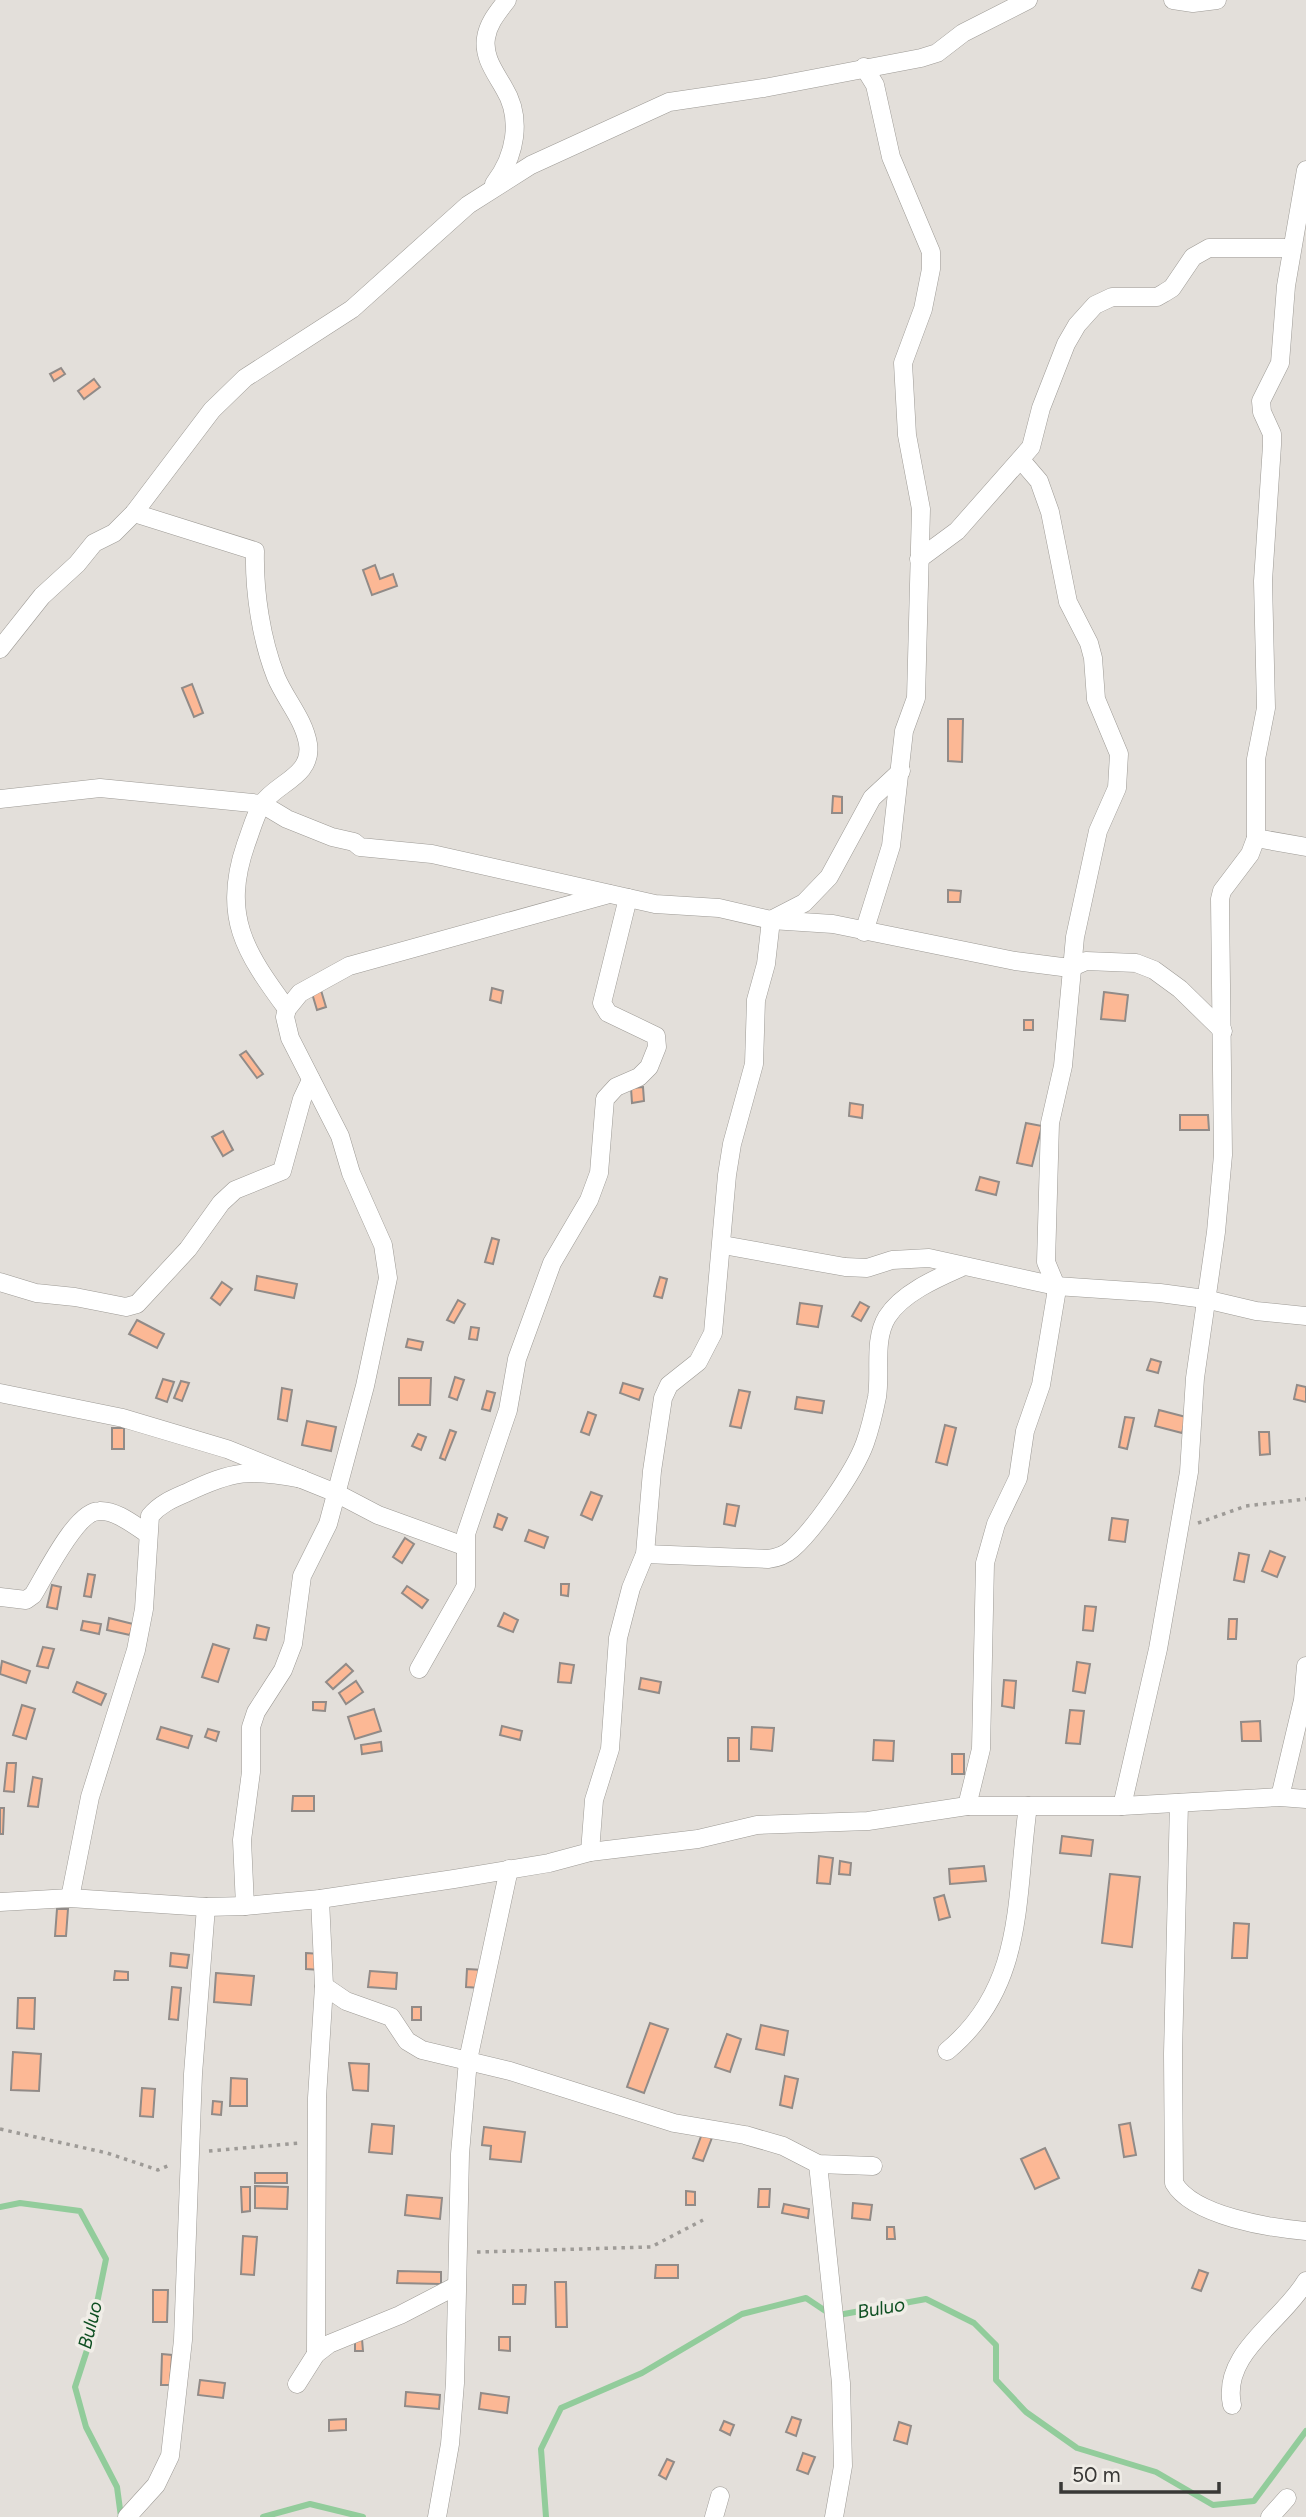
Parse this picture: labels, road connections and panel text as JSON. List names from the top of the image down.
{
  "water": ["Buluo"],
  "scale_bar": "50 m"
}
